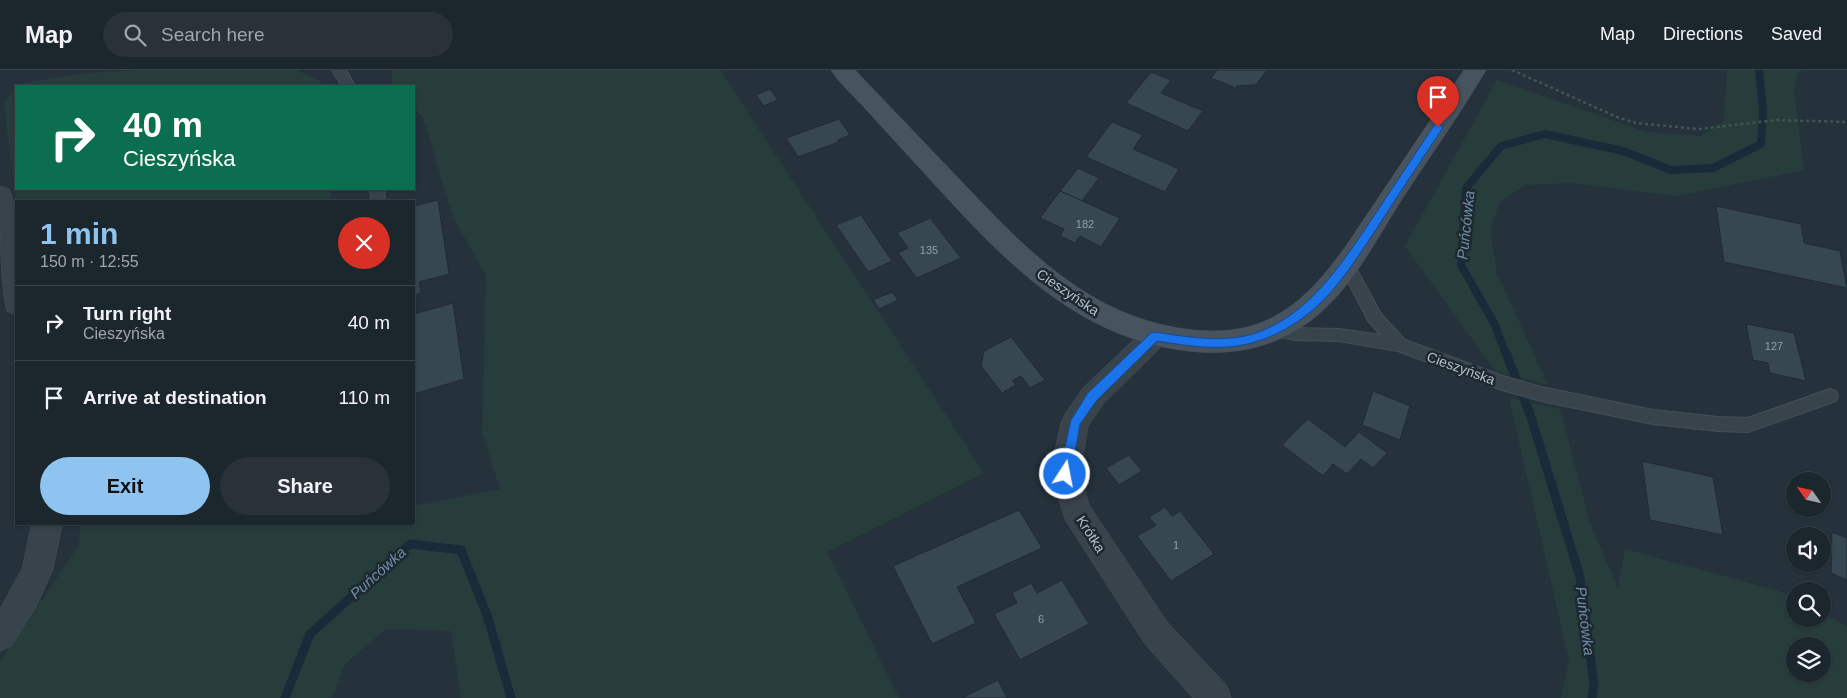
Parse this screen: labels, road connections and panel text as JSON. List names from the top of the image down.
{
  "streets": {
    "street": ["Cieszyńska", "Krótka"]
  },
  "crossings": [
    ["Cieszyńska", "Krótka"]
  ],
  "water": ["Puńcówka"],
  "house_numbers": [
    "182",
    "135",
    "127",
    "1",
    "6"
  ],
  "north": "top left",
  "page": {
    "header": "Map",
    "search": "Search here",
    "nav": ["Map", "Directions", "Saved"],
    "turn": ["40 m", "Cieszyńska"],
    "heading": ["1 min", "150 m · 12:55"],
    "list": [
      {
        "name": "Turn right",
        "note": "Cieszyńska",
        "value": "40 m"
      },
      {
        "name": "Arrive at destination",
        "value": "110 m"
      }
    ],
    "buttons": ["Exit", "Share"]
  }
}
